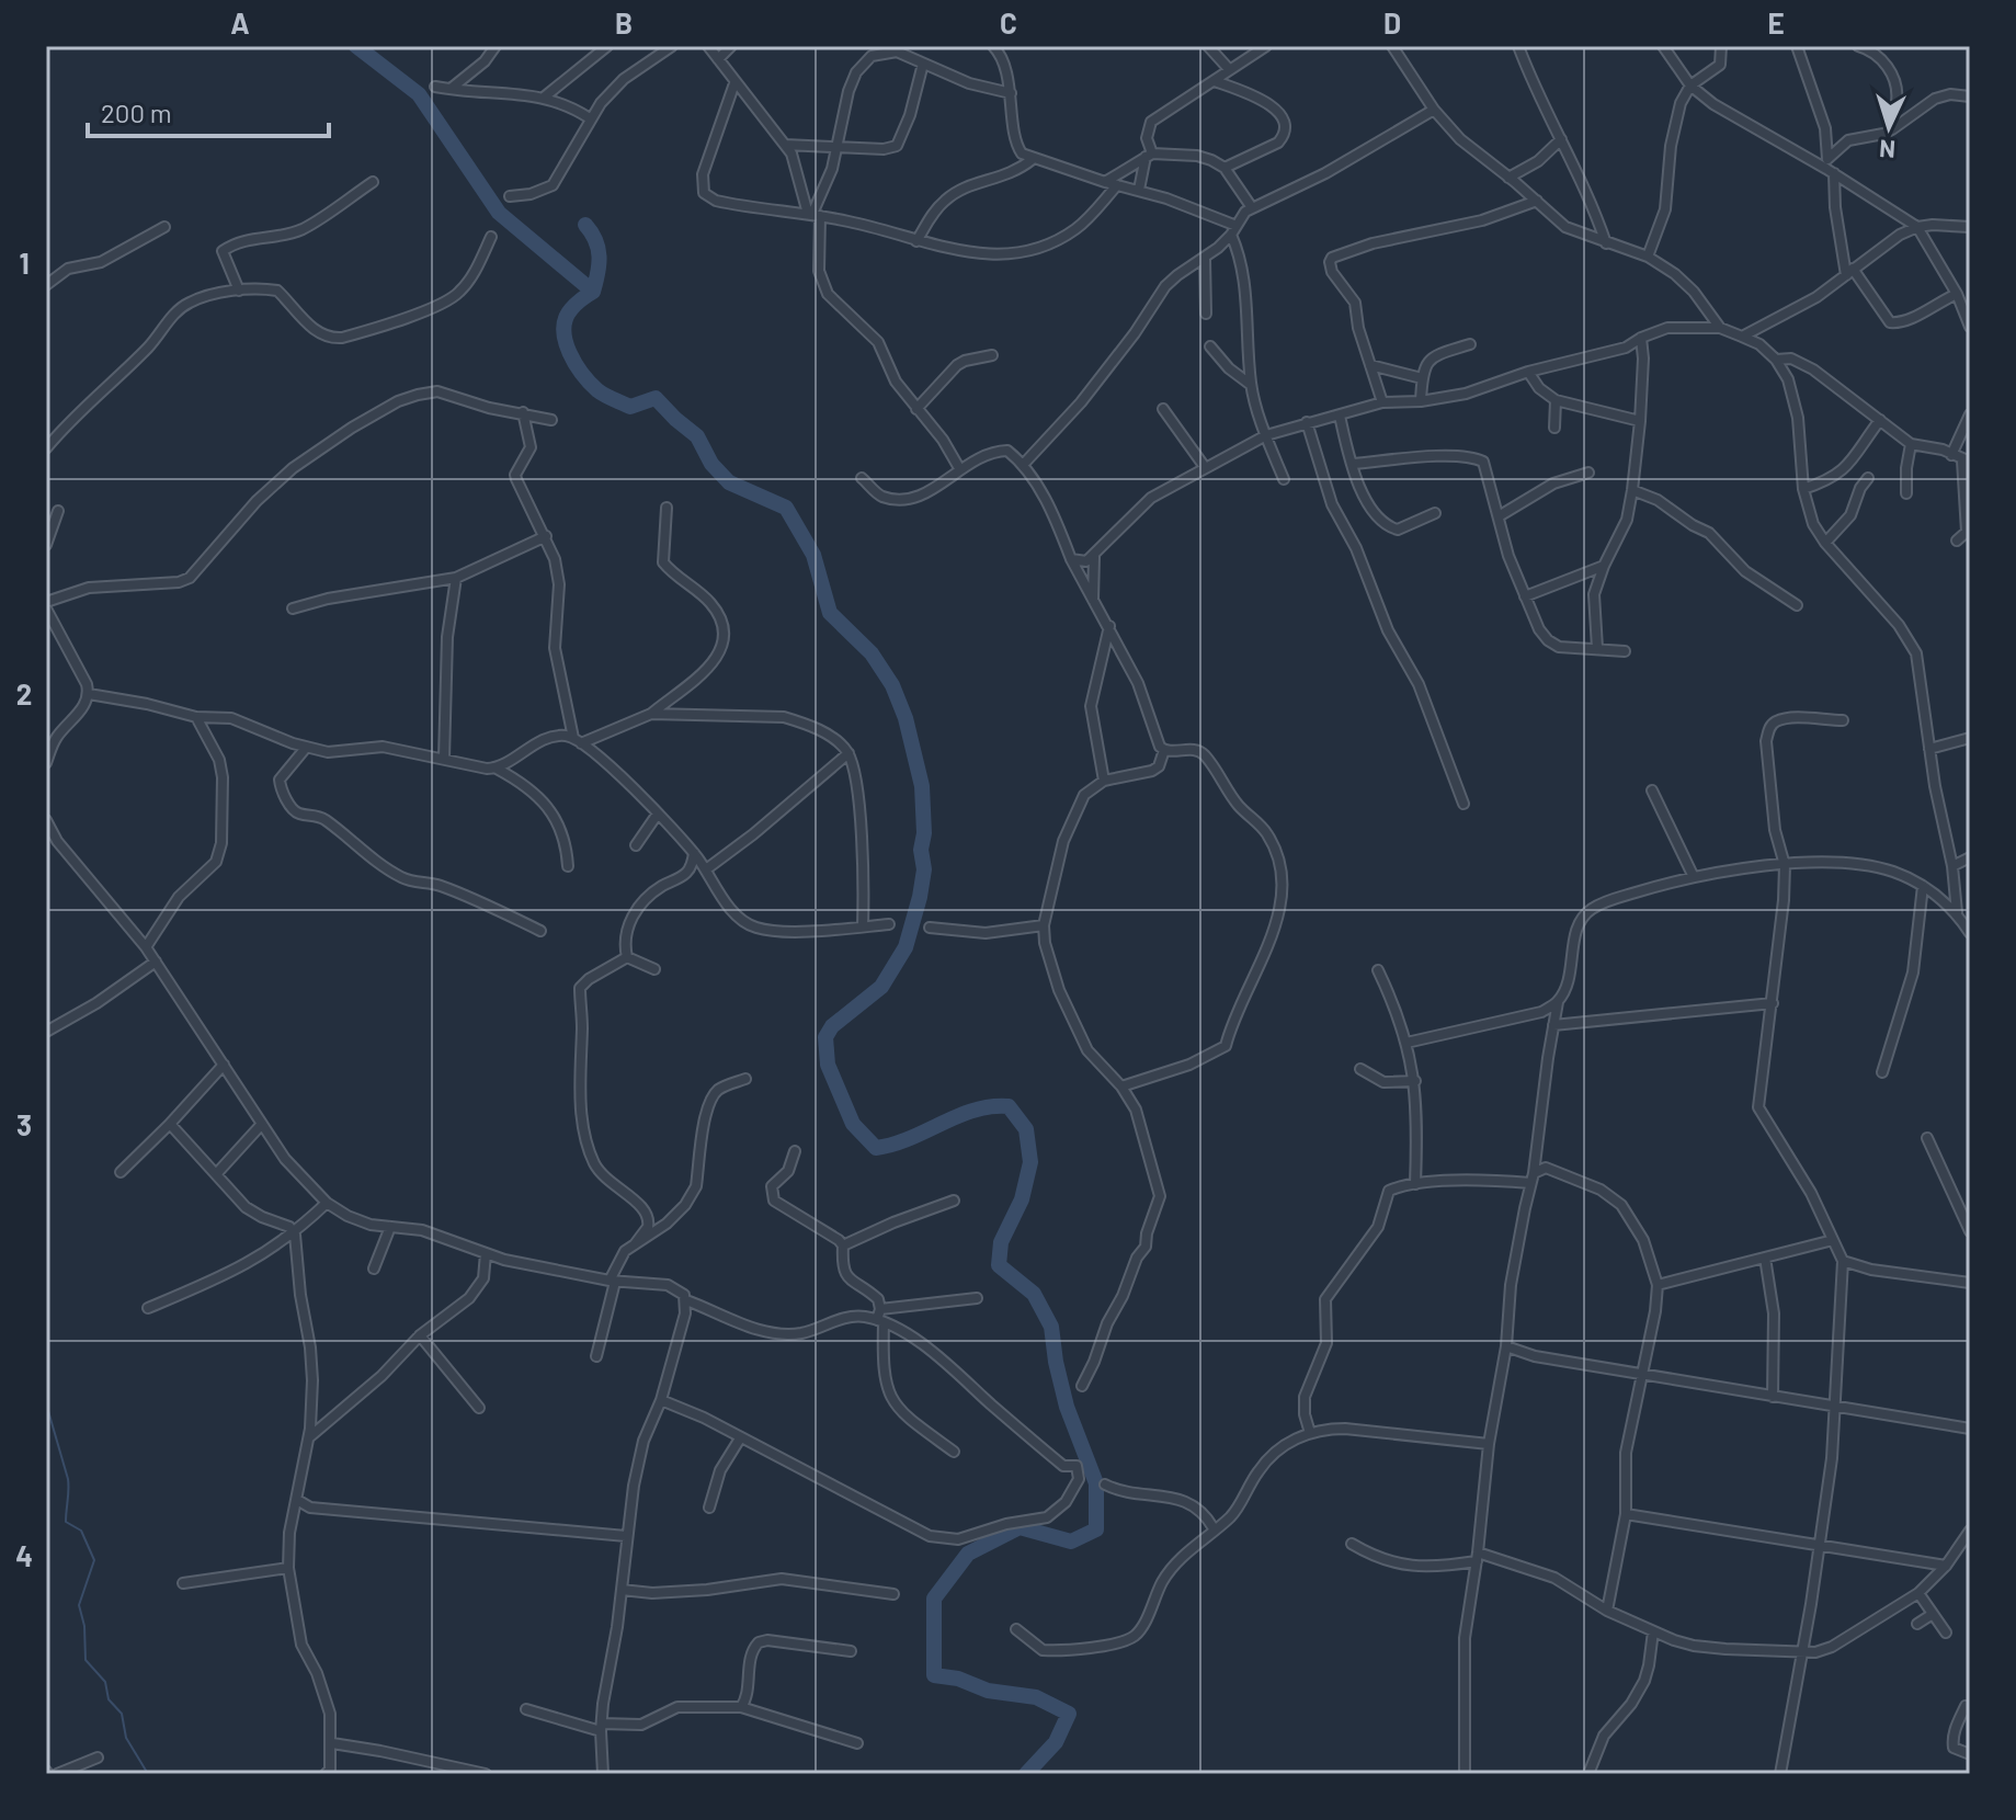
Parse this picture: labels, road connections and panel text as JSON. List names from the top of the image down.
{
  "scale_bar": "200 m",
  "north": "bottom",
  "grid": {
    "columns": [
      "A",
      "B",
      "C",
      "D",
      "E"
    ],
    "rows": [
      "1",
      "2",
      "3",
      "4"
    ]
  }
}
